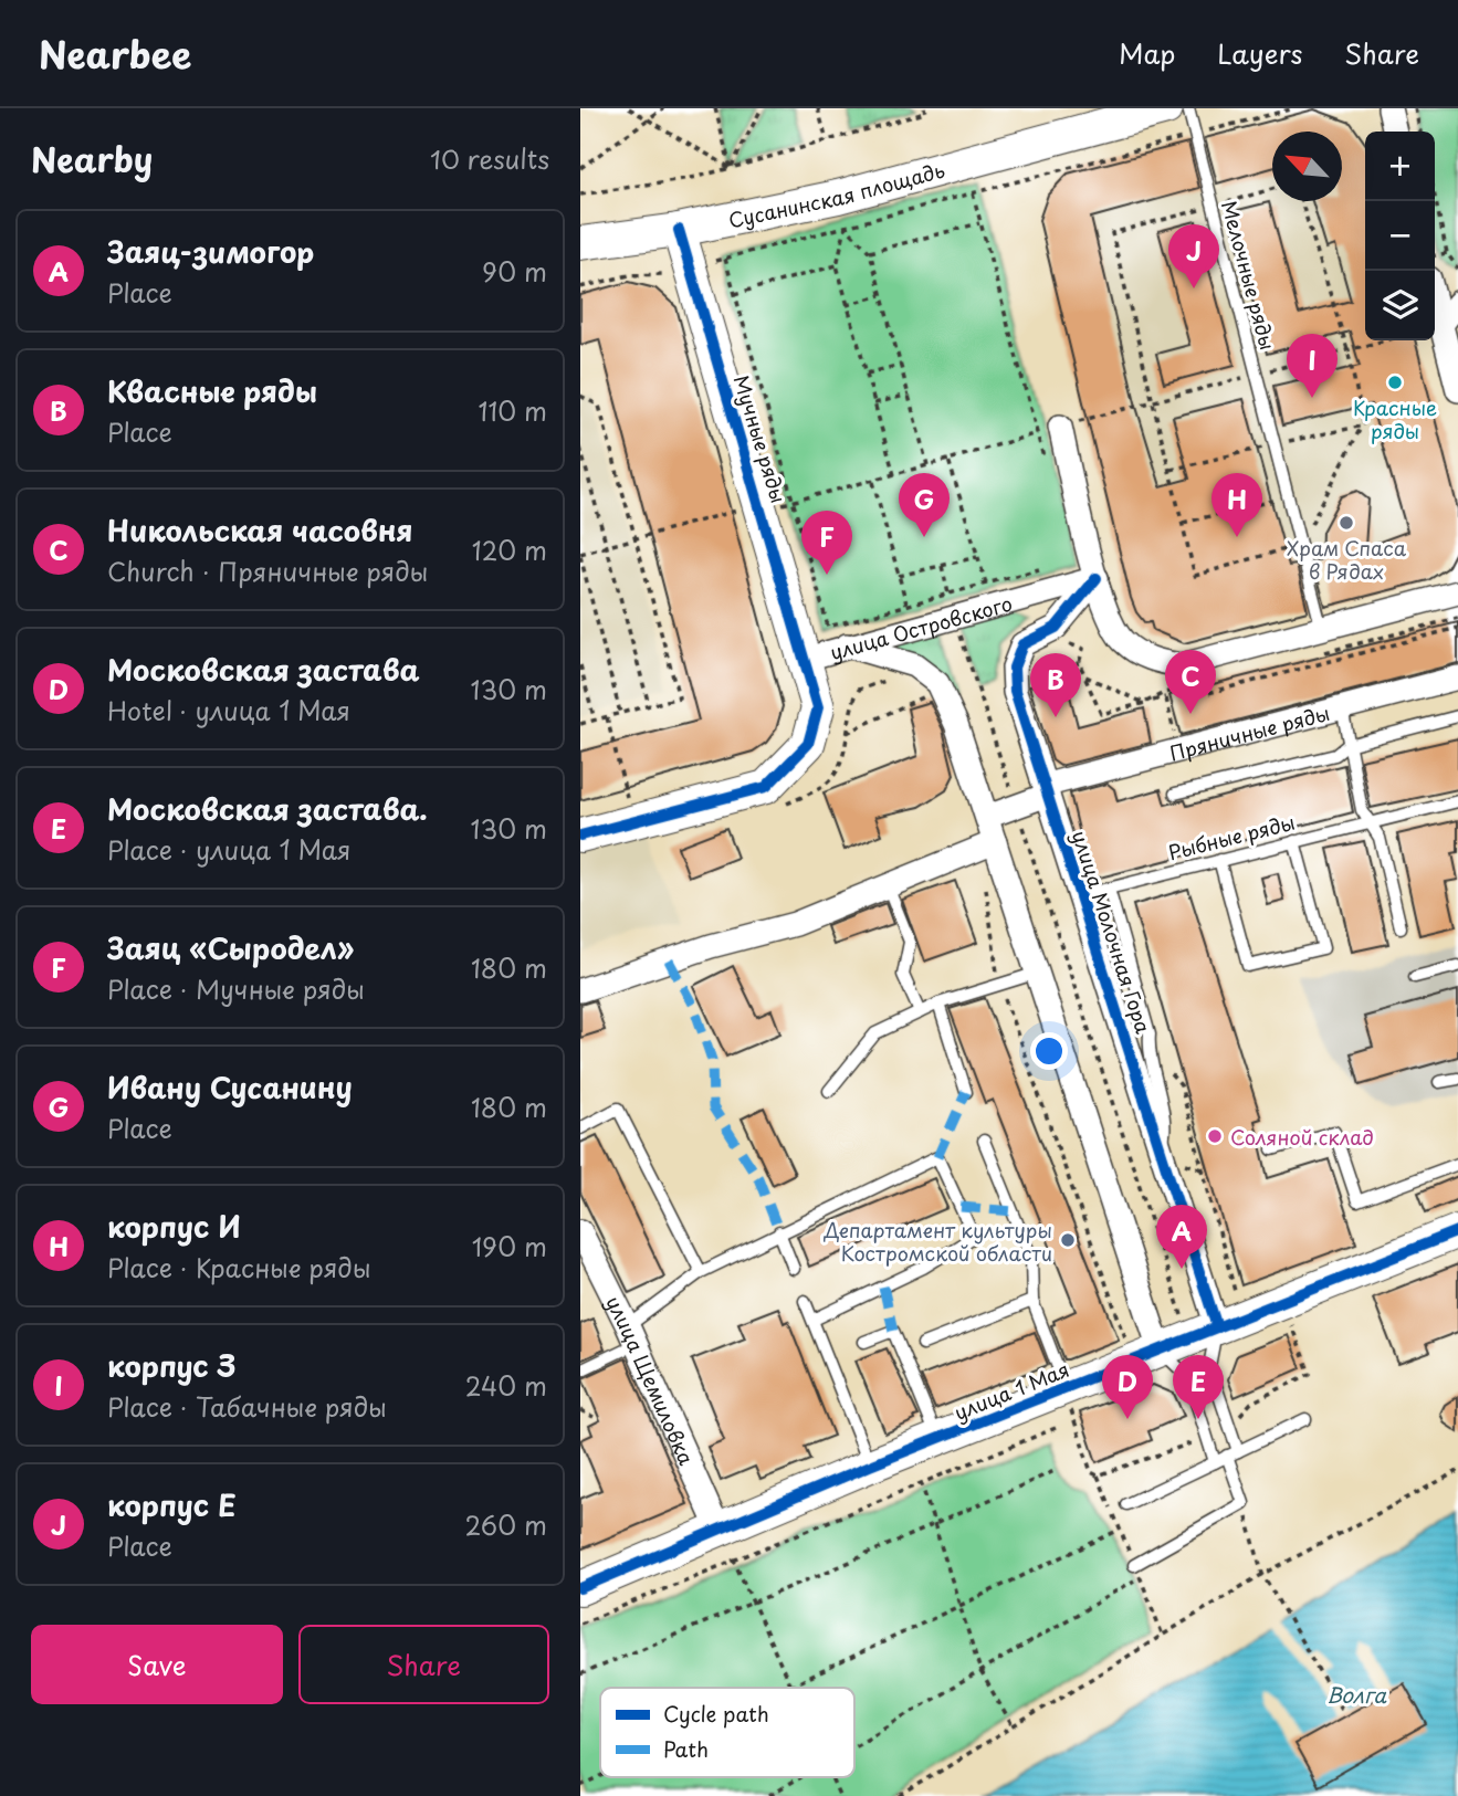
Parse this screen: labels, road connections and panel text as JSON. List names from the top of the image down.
{
  "streets": {
    "street": [
      "Сусанинская площадь",
      "Мучные ряды",
      "улица Островского",
      "Пряничные ряды",
      "улица Молочная Гора",
      "улица Щемиловка",
      "улица 1 Мая"
    ],
    "lane": ["Мелочные ряды", "Рыбные ряды"]
  },
  "crossings": [
    ["Сусанинская площадь", "Мучные ряды"],
    ["Мучные ряды", "улица Островского"],
    ["улица Островского", "улица Молочная Гора"],
    ["Пряничные ряды", "улица Молочная Гора"],
    ["Рыбные ряды", "улица Молочная Гора"],
    ["улица Молочная Гора", "улица 1 Мая"],
    ["улица Щемиловка", "улица 1 Мая"]
  ],
  "water": ["Волга"],
  "places": [
    "Красные ряды",
    "Храм Спаса в Рядах",
    "Соляной склад",
    "Департамент культуры Костромской области"
  ],
  "legend": ["Cycle path", "Path"],
  "north": "top left",
  "page": {
    "header": "Nearbee",
    "nav": ["Map", "Layers", "Share"],
    "heading": ["Nearby", "10 results"],
    "map_buttons": ["+", "−"],
    "list": [
      {
        "mark": "A",
        "name": "Заяц-зимогор",
        "note": "Place",
        "value": "90 m"
      },
      {
        "mark": "B",
        "name": "Квасные ряды",
        "note": "Place",
        "value": "110 m"
      },
      {
        "mark": "C",
        "name": "Никольская часовня",
        "note": "Church · Пряничные ряды",
        "value": "120 m"
      },
      {
        "mark": "D",
        "name": "Московская застава",
        "note": "Hotel · улица 1 Мая",
        "value": "130 m"
      },
      {
        "mark": "E",
        "name": "Московская застава.",
        "note": "Place · улица 1 Мая",
        "value": "130 m"
      },
      {
        "mark": "F",
        "name": "Заяц «Сыродел»",
        "note": "Place · Мучные ряды",
        "value": "180 m"
      },
      {
        "mark": "G",
        "name": "Ивану Сусанину",
        "note": "Place",
        "value": "180 m"
      },
      {
        "mark": "H",
        "name": "корпус И",
        "note": "Place · Красные ряды",
        "value": "190 m"
      },
      {
        "mark": "I",
        "name": "корпус З",
        "note": "Place · Табачные ряды",
        "value": "240 m"
      },
      {
        "mark": "J",
        "name": "корпус Е",
        "note": "Place",
        "value": "260 m"
      }
    ],
    "pins": [
      "J",
      "I",
      "G",
      "H",
      "F",
      "C",
      "B",
      "A",
      "D",
      "E"
    ],
    "buttons": ["Save", "Share"]
  }
}
